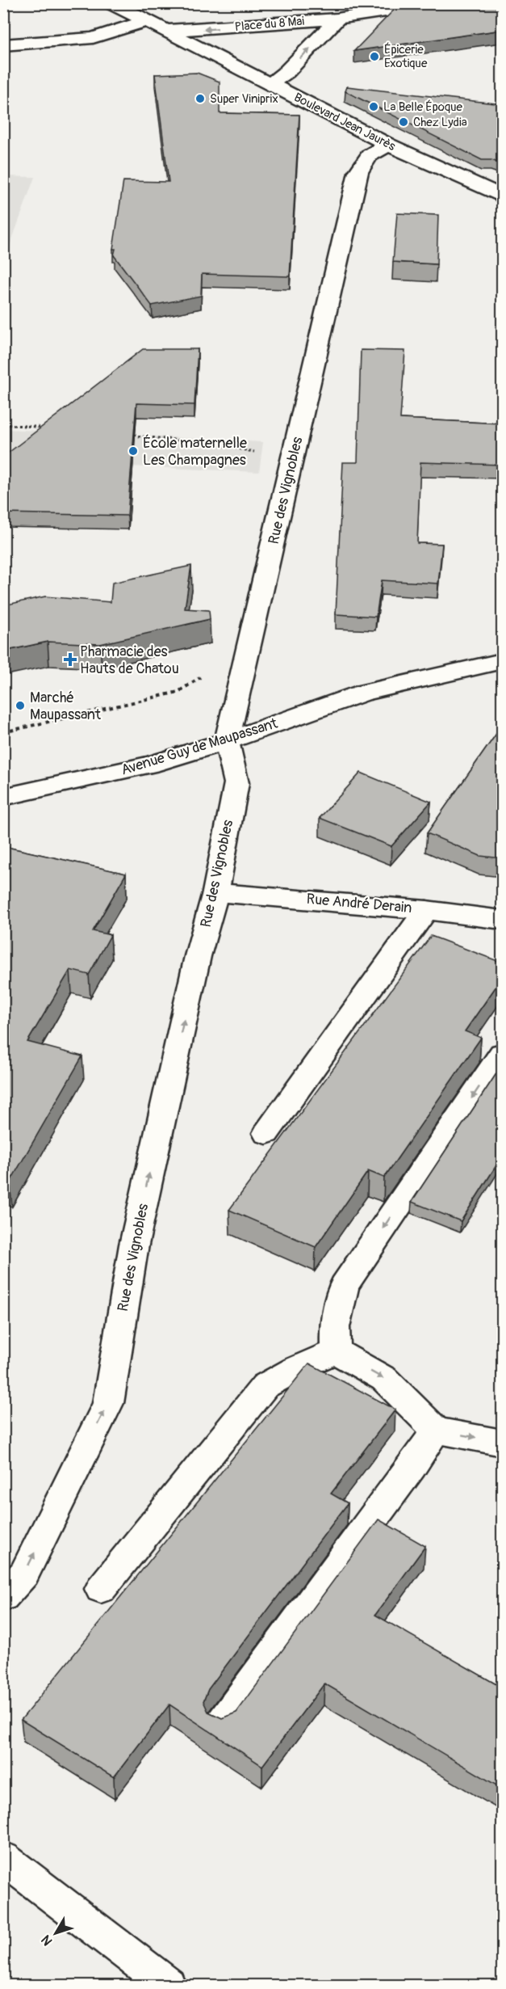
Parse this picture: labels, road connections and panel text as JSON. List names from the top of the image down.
{
  "streets": {
    "street": [
      "Place du 8 Mai",
      "Boulevard Jean Jaurès",
      "Rue des Vignobles",
      "Avenue Guy de Maupassant",
      "Rue André Derain"
    ]
  },
  "crossings": [
    ["Place du 8 Mai", "Boulevard Jean Jaurès"],
    ["Boulevard Jean Jaurès", "Rue des Vignobles"],
    ["Rue des Vignobles", "Avenue Guy de Maupassant"],
    ["Rue des Vignobles", "Rue André Derain"]
  ],
  "places": {
    "other": [
      "Épicerie Exotique",
      "Super Viniprix",
      "La Belle Époque",
      "Chez Lydia",
      "École maternelle Les Champagnes",
      "Marché Maupassant"
    ],
    "health": ["Pharmacie des Hauts de Chatou"]
  },
  "north": "bottom left"
}
